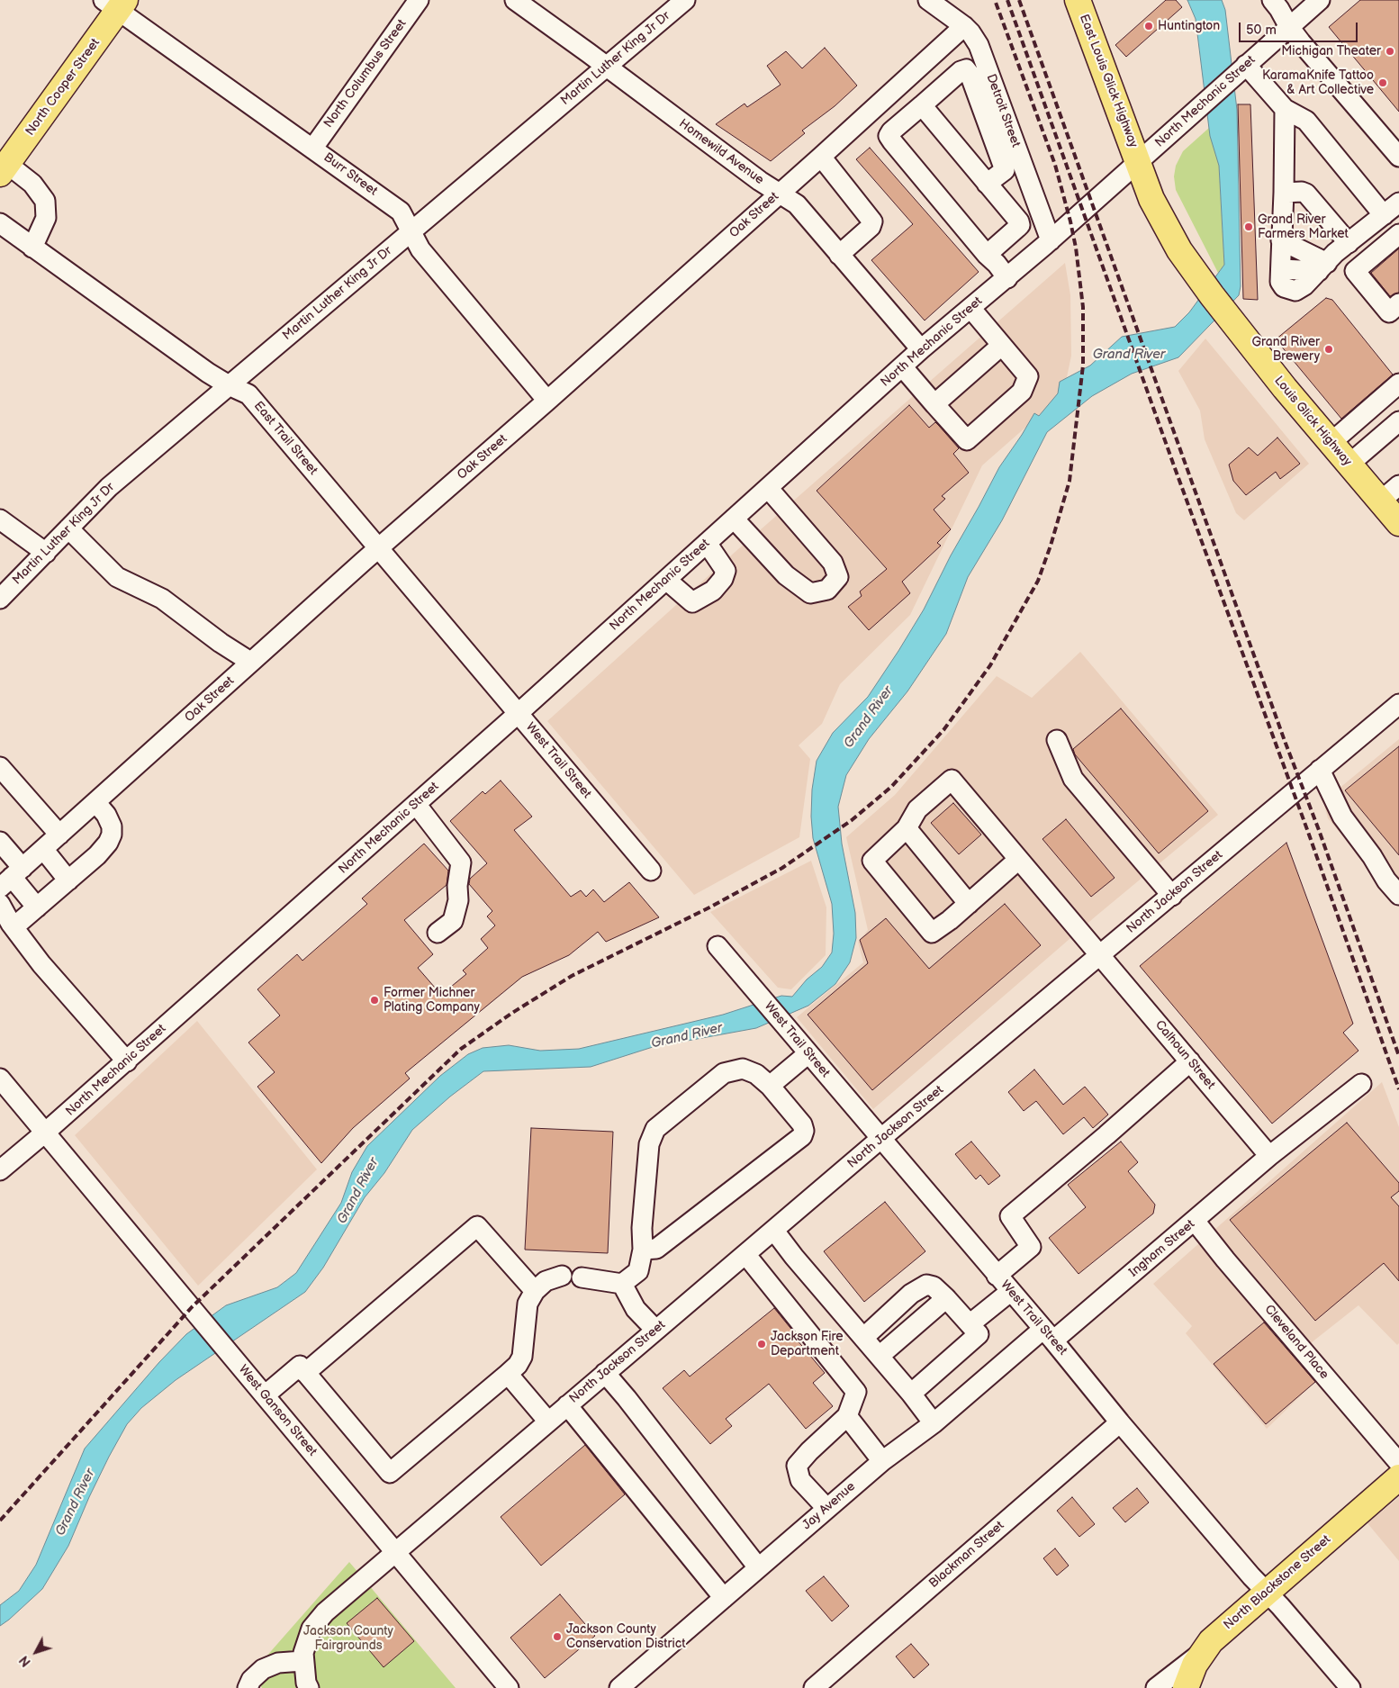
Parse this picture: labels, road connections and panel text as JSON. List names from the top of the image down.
{
  "streets": {
    "main road": [
      "East Louis Glick Highway",
      "North Cooper Street",
      "Louis Glick Highway",
      "North Blackstone Street"
    ],
    "street": [
      "Martin Luther King Jr Dr",
      "North Columbus Street",
      "North Mechanic Street",
      "Detroit Street",
      "Homewild Avenue",
      "Burr Street",
      "Oak Street",
      "East Trail Street",
      "West Trail Street",
      "North Jackson Street",
      "Calhoun Street",
      "Ingham Street",
      "Cleveland Place",
      "West Ganson Street",
      "Jay Avenue",
      "Blackman Street"
    ]
  },
  "crossings": [
    ["Martin Luther King Jr Dr", "Homewild Avenue"],
    ["Martin Luther King Jr Dr", "Burr Street"],
    ["Martin Luther King Jr Dr", "East Trail Street"],
    ["North Columbus Street", "Burr Street"],
    ["East Louis Glick Highway", "North Mechanic Street"],
    ["East Louis Glick Highway", "Louis Glick Highway"],
    ["North Cooper Street", "Burr Street"],
    ["North Mechanic Street", "Detroit Street"],
    ["North Mechanic Street", "Homewild Avenue"],
    ["North Mechanic Street", "East Trail Street"],
    ["North Mechanic Street", "West Trail Street"],
    ["North Mechanic Street", "West Ganson Street"],
    ["Detroit Street", "Oak Street"],
    ["Homewild Avenue", "Oak Street"],
    ["Burr Street", "Oak Street"],
    ["Oak Street", "East Trail Street"],
    ["East Trail Street", "West Trail Street"],
    ["West Trail Street", "North Jackson Street"],
    ["West Trail Street", "Ingham Street"],
    ["West Trail Street", "Jay Avenue"],
    ["West Trail Street", "Blackman Street"],
    ["West Trail Street", "North Blackstone Street"],
    ["North Jackson Street", "Calhoun Street"],
    ["North Jackson Street", "West Ganson Street"],
    ["Calhoun Street", "Ingham Street"],
    ["Ingham Street", "Cleveland Place"],
    ["Ingham Street", "Jay Avenue"]
  ],
  "water": ["Grand River"],
  "parks": ["Jackson County Fairgrounds"],
  "places": [
    "Huntington",
    "Michigan Theater",
    "KaramaKnife Tattoo & Art Collective",
    "Grand River Farmers Market",
    "Grand River Brewery",
    "Former Michner Plating Company",
    "Jackson Fire Department",
    "Jackson County Conservation District"
  ],
  "scale_bar": "50 m",
  "north": "bottom left"
}
